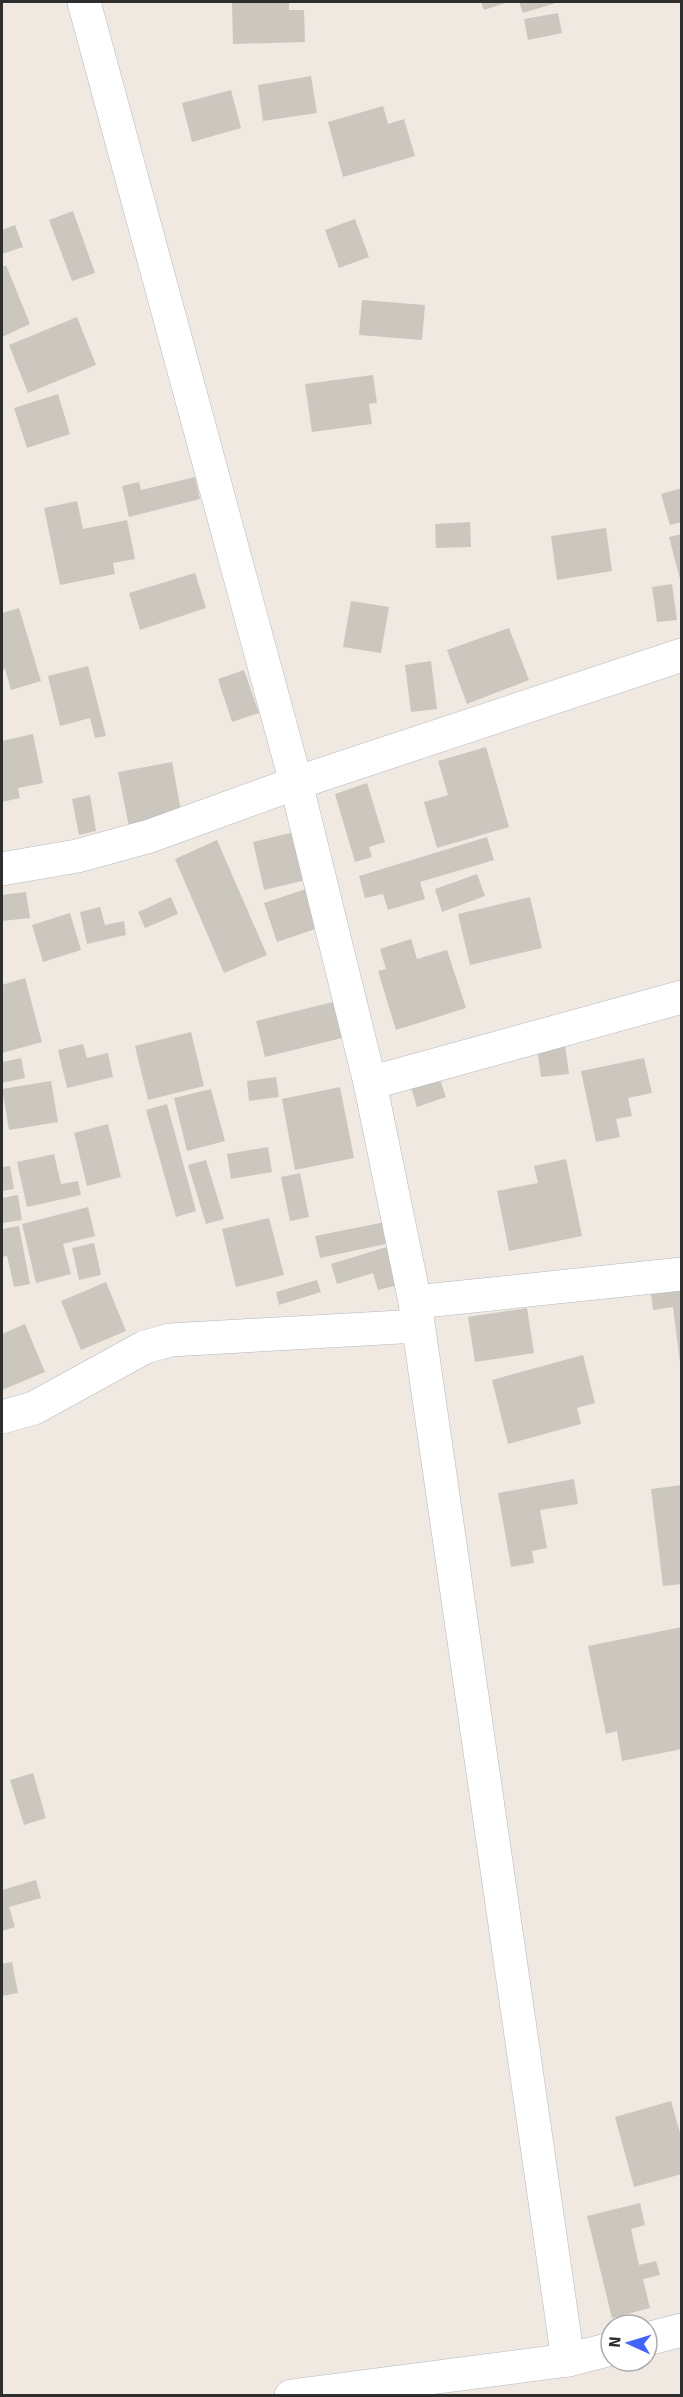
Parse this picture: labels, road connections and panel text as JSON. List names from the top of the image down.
{
  "north": "left"
}
